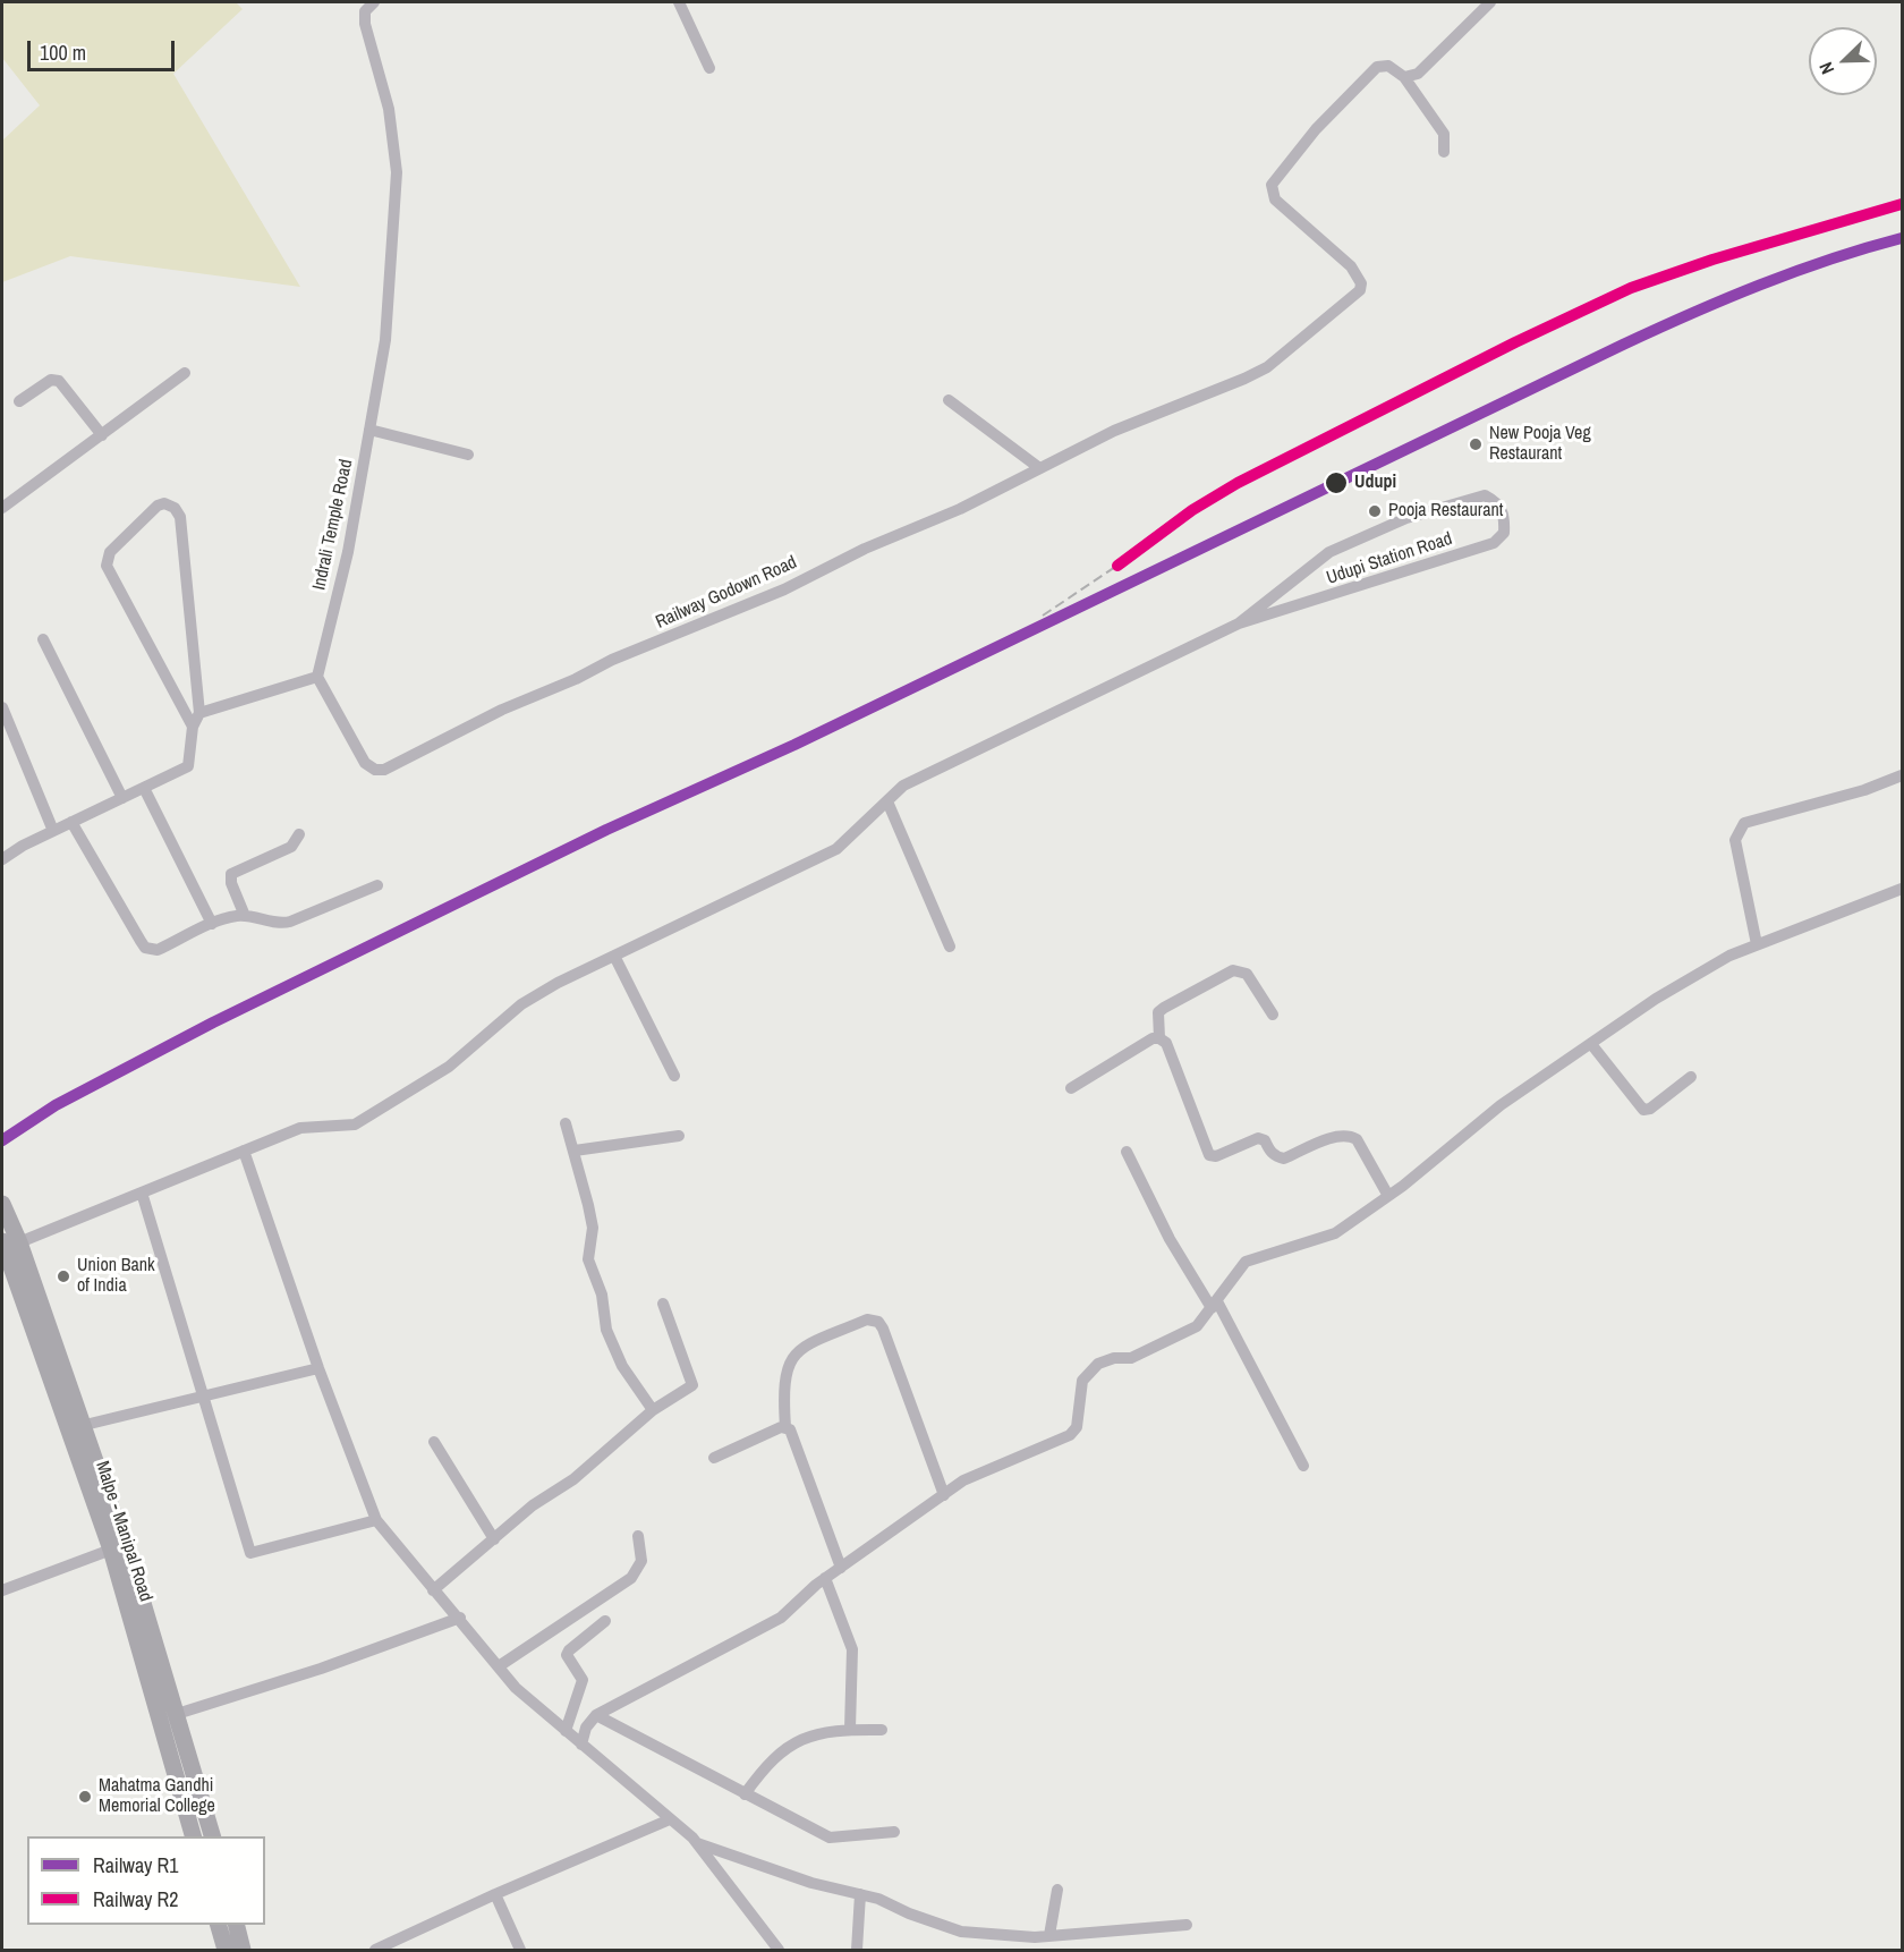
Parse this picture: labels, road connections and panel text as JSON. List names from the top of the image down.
{
  "streets": {
    "highway": ["Malpe - Manipal Road"],
    "street": ["Indrali Temple Road", "Udupi Station Road", "Railway Godown Road"]
  },
  "crossings": [
    ["Indrali Temple Road", "Railway Godown Road"]
  ],
  "places": [
    "New Pooja Veg Restaurant",
    "Udupi",
    "Pooja Restaurant",
    "Union Bank of India",
    "Mahatma Gandhi Memorial College"
  ],
  "lines": ["rail line R2", "rail line R1"],
  "legend": ["Railway R1", "Railway R2"],
  "scale_bar": "100 m",
  "north": "bottom left"
}
